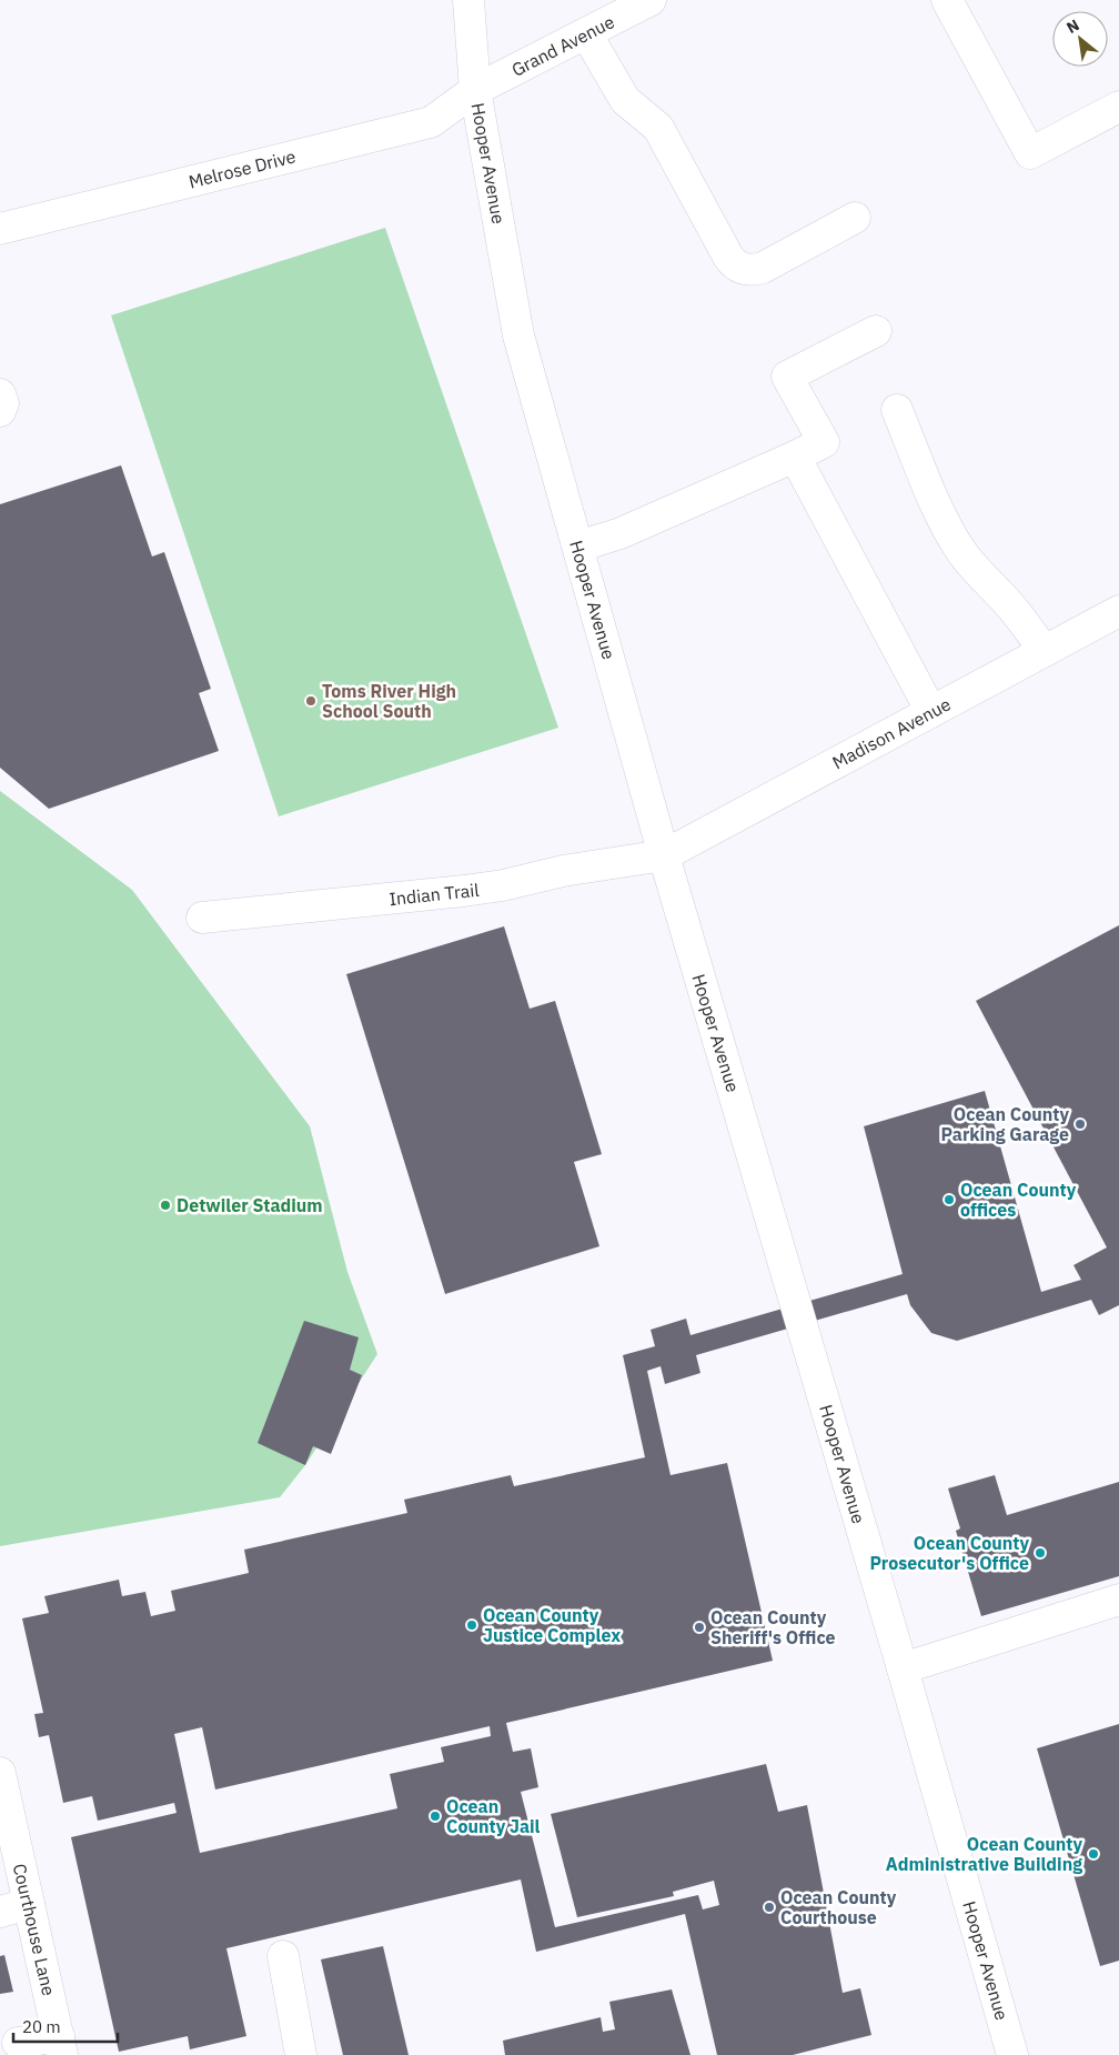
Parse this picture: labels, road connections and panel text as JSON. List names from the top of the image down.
{
  "streets": {
    "main road": [
      "Grand Avenue",
      "Hooper Avenue",
      "Melrose Drive",
      "Madison Avenue",
      "Indian Trail",
      "Courthouse Lane"
    ]
  },
  "crossings": [
    ["Grand Avenue", "Hooper Avenue"],
    ["Grand Avenue", "Melrose Drive"],
    ["Hooper Avenue", "Melrose Drive"],
    ["Hooper Avenue", "Madison Avenue"],
    ["Hooper Avenue", "Indian Trail"],
    ["Madison Avenue", "Indian Trail"]
  ],
  "places": [
    "Toms River High School South",
    "Ocean County Parking Garage",
    "Ocean County offices",
    "Detwiler Stadium",
    "Ocean County Prosecutor's Office",
    "Ocean County Justice Complex",
    "Ocean County Sheriff's Office",
    "Ocean County Jail",
    "Ocean County Administrative Building",
    "Ocean County Courthouse"
  ],
  "scale_bar": "20 m",
  "north": "top left"
}
